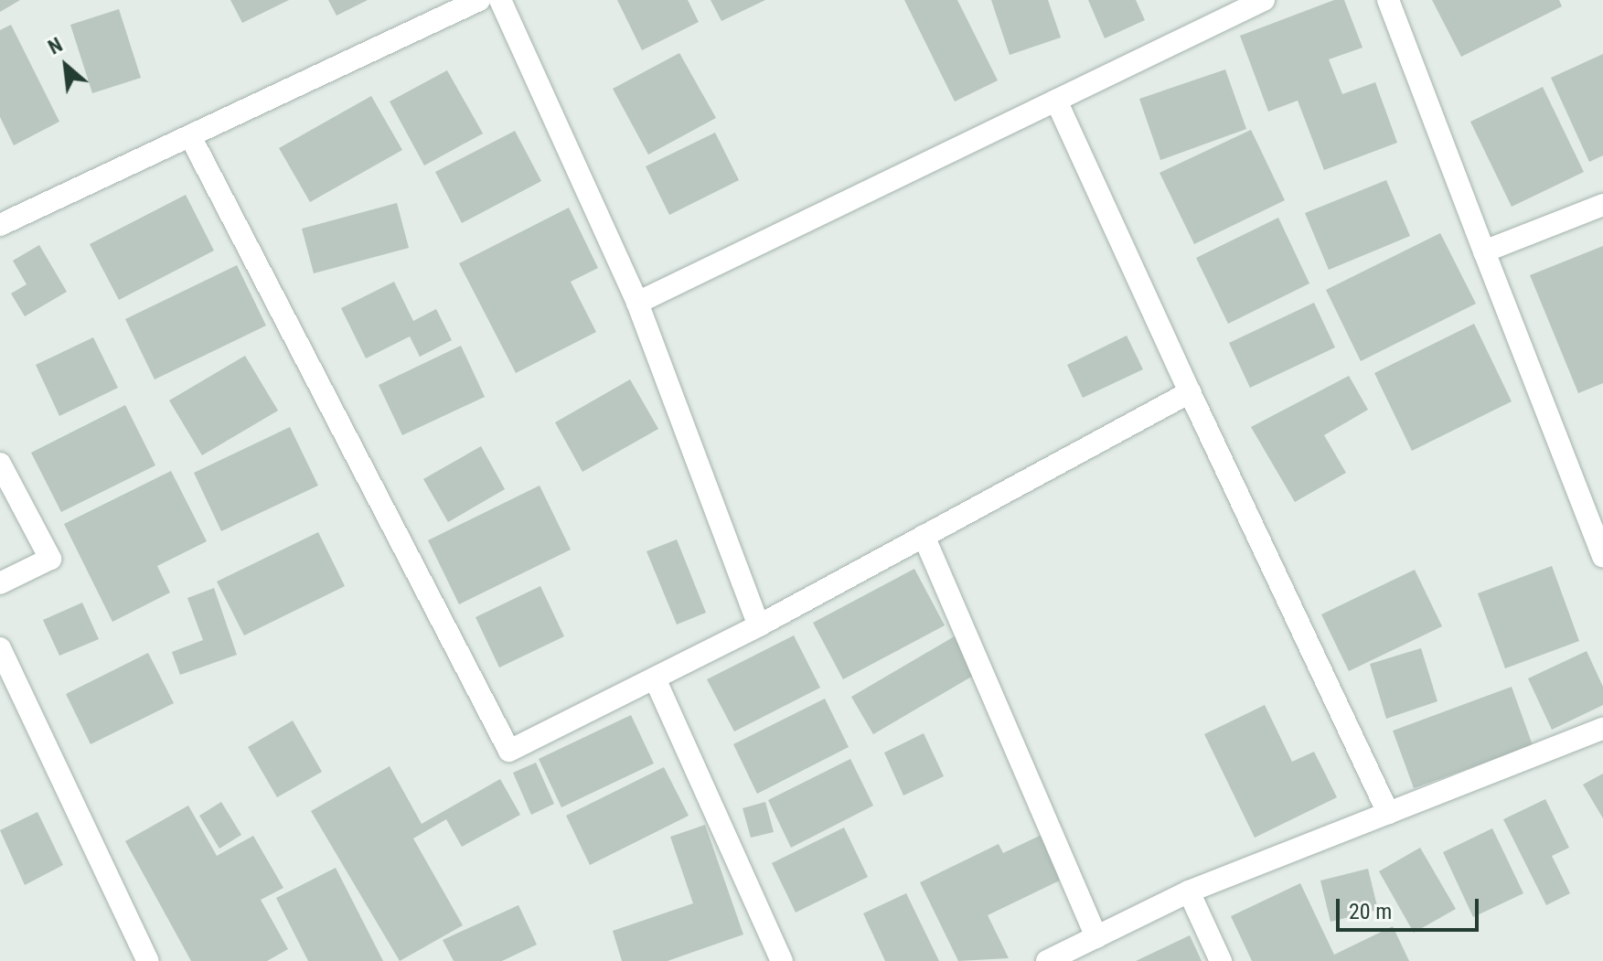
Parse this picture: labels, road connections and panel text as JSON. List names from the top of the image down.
{
  "scale_bar": "20 m",
  "north": "top left"
}
